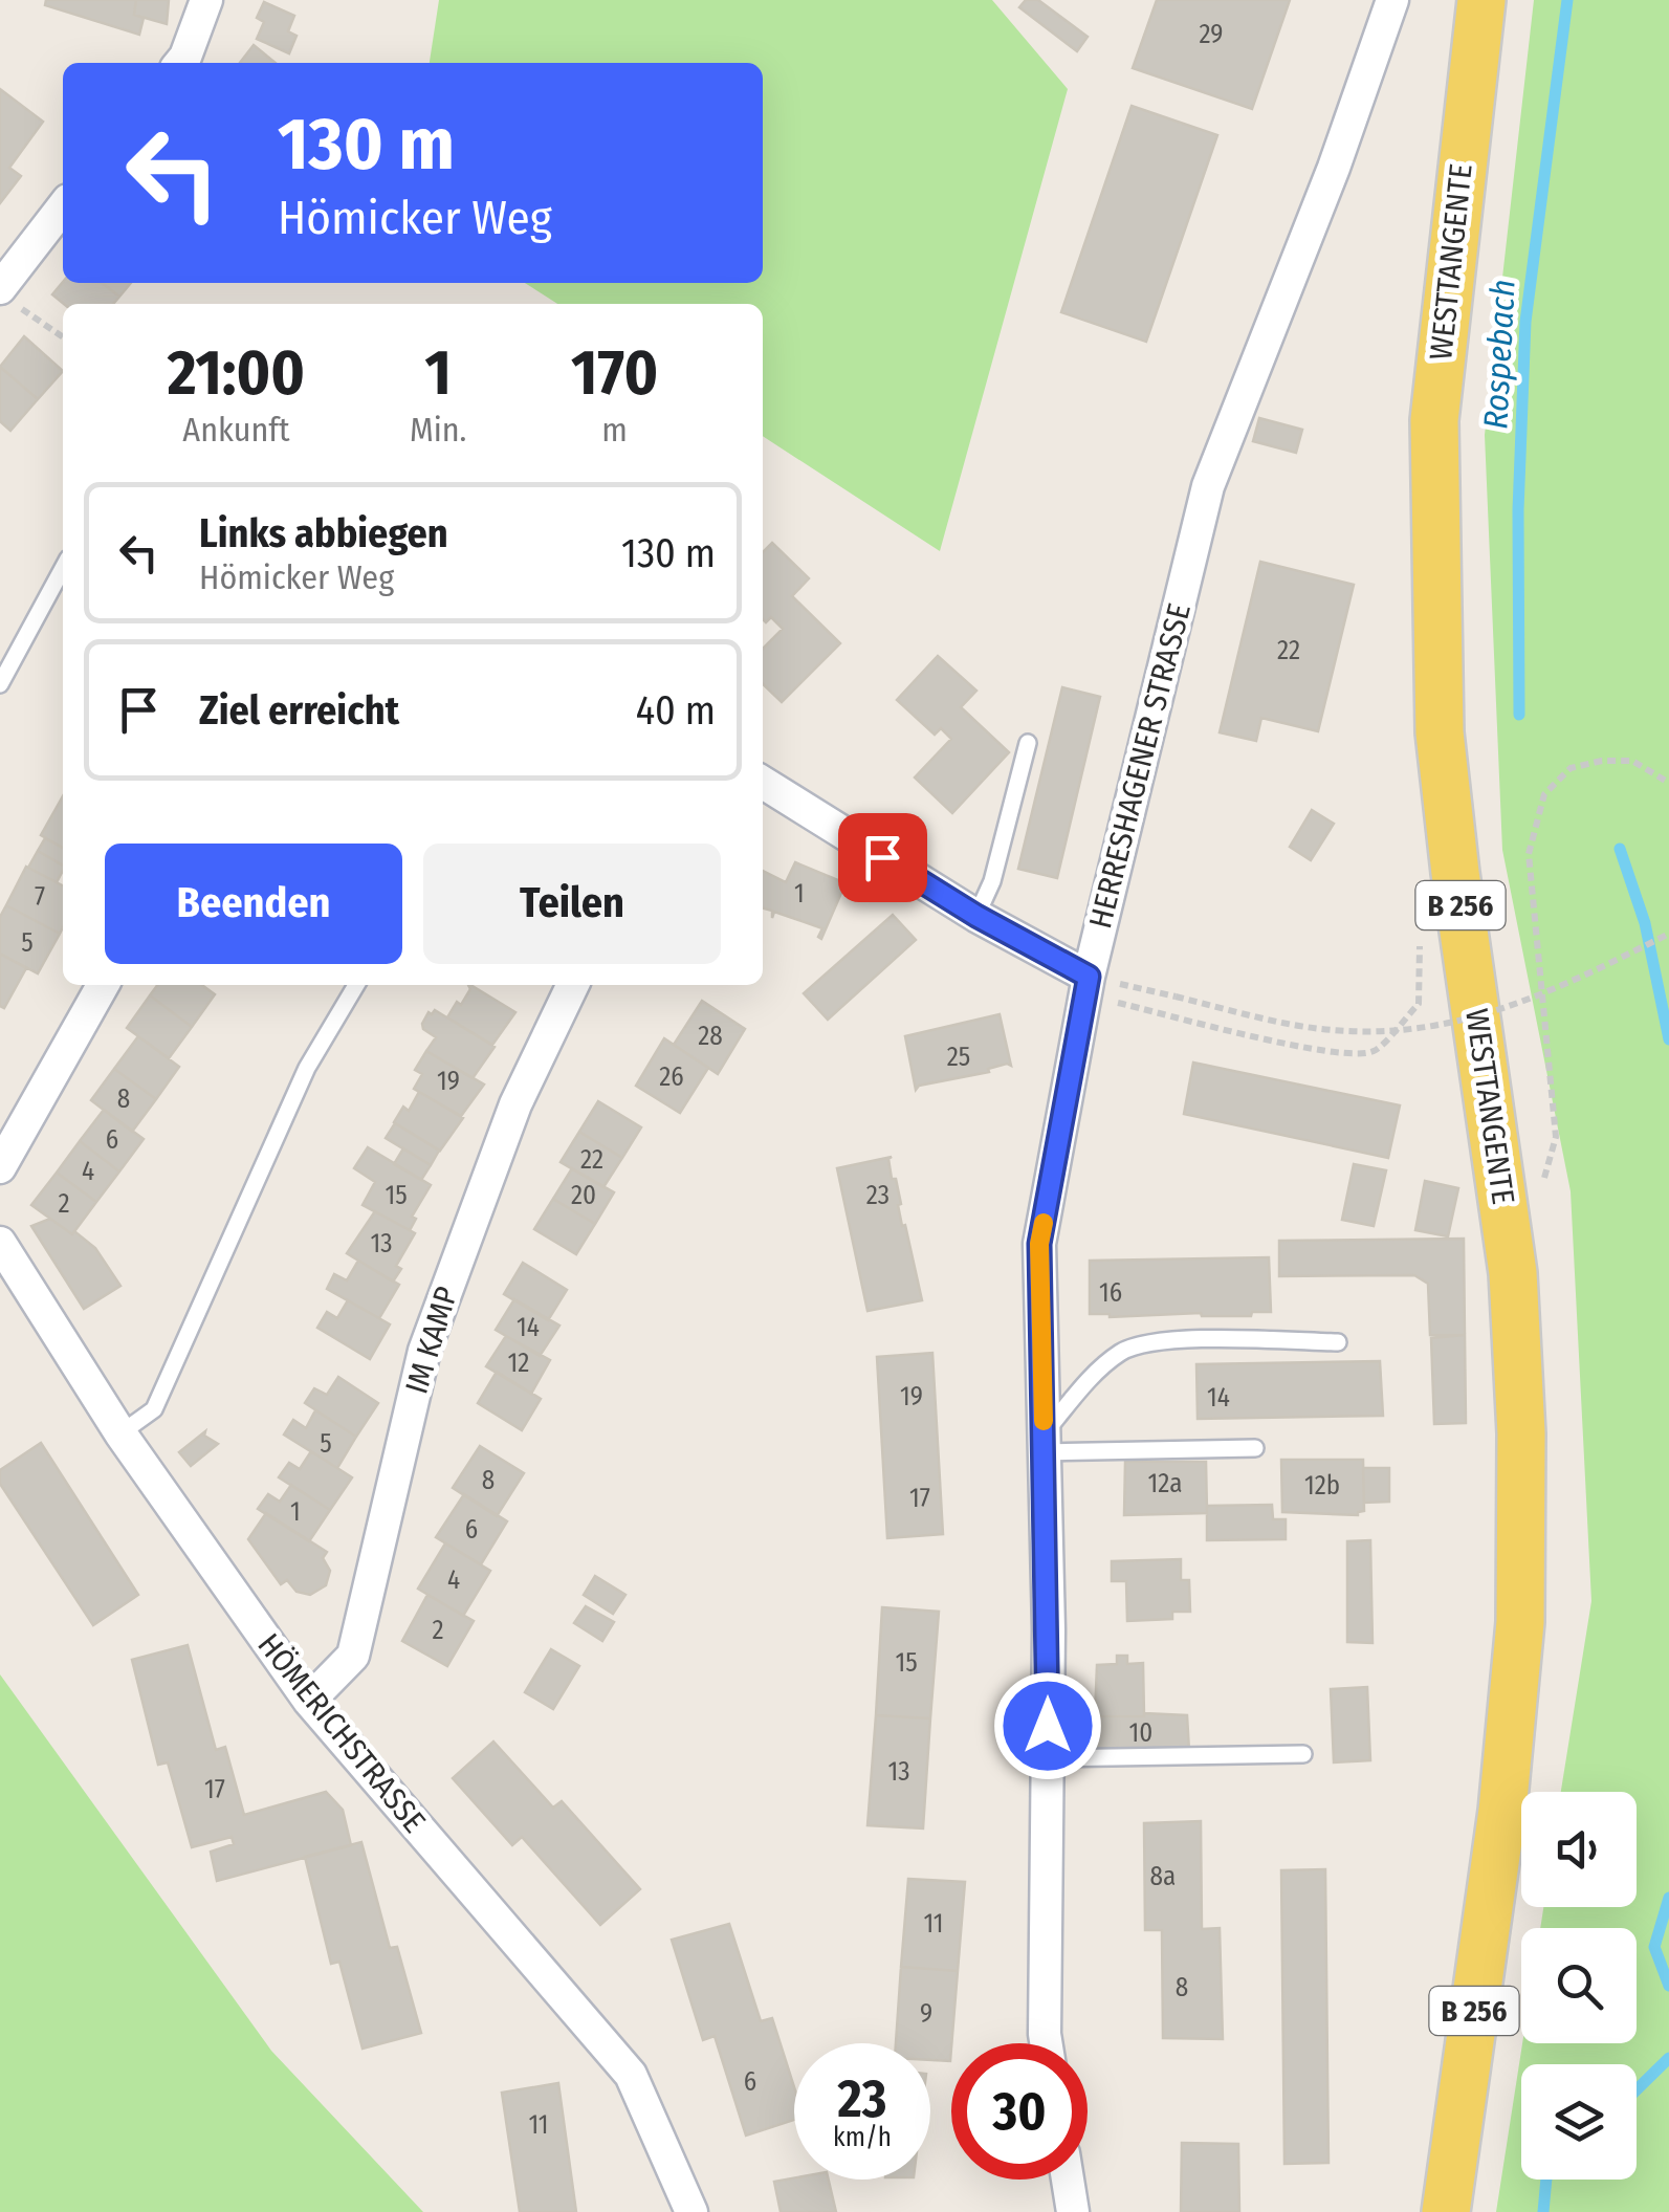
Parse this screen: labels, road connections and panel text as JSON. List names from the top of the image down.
{
  "streets": {
    "main road": ["WESTTANGENTE", "B 256"],
    "street": ["HERRESHAGENER STRASSE", "IM KAMP", "HÖMERICHSTRASSE"]
  },
  "crossings": [
    ["IM KAMP", "HÖMERICHSTRASSE"]
  ],
  "water": ["Rospebach"],
  "house_numbers": [
    "29",
    "22",
    "1",
    "7",
    "5",
    "28",
    "25",
    "26",
    "19",
    "8",
    "6",
    "22",
    "4",
    "15",
    "20",
    "23",
    "2",
    "13",
    "16",
    "14",
    "12",
    "19",
    "14",
    "5",
    "8",
    "12a",
    "12b",
    "17",
    "1",
    "6",
    "4",
    "2",
    "15",
    "10",
    "13",
    "17",
    "8a",
    "11",
    "8",
    "9",
    "6",
    "11"
  ],
  "page": {
    "turn": ["130 m", "Hömicker Weg"],
    "eta": [
      "21:00",
      "Ankunft",
      "1",
      "Min.",
      "170",
      "m"
    ],
    "list": [
      {
        "name": "Links abbiegen",
        "note": "Hömicker Weg",
        "value": "130 m"
      },
      {
        "name": "Ziel erreicht",
        "value": "40 m"
      }
    ],
    "buttons": ["Beenden", "Teilen"],
    "speed": "23 km/h",
    "limit": "30"
  }
}
